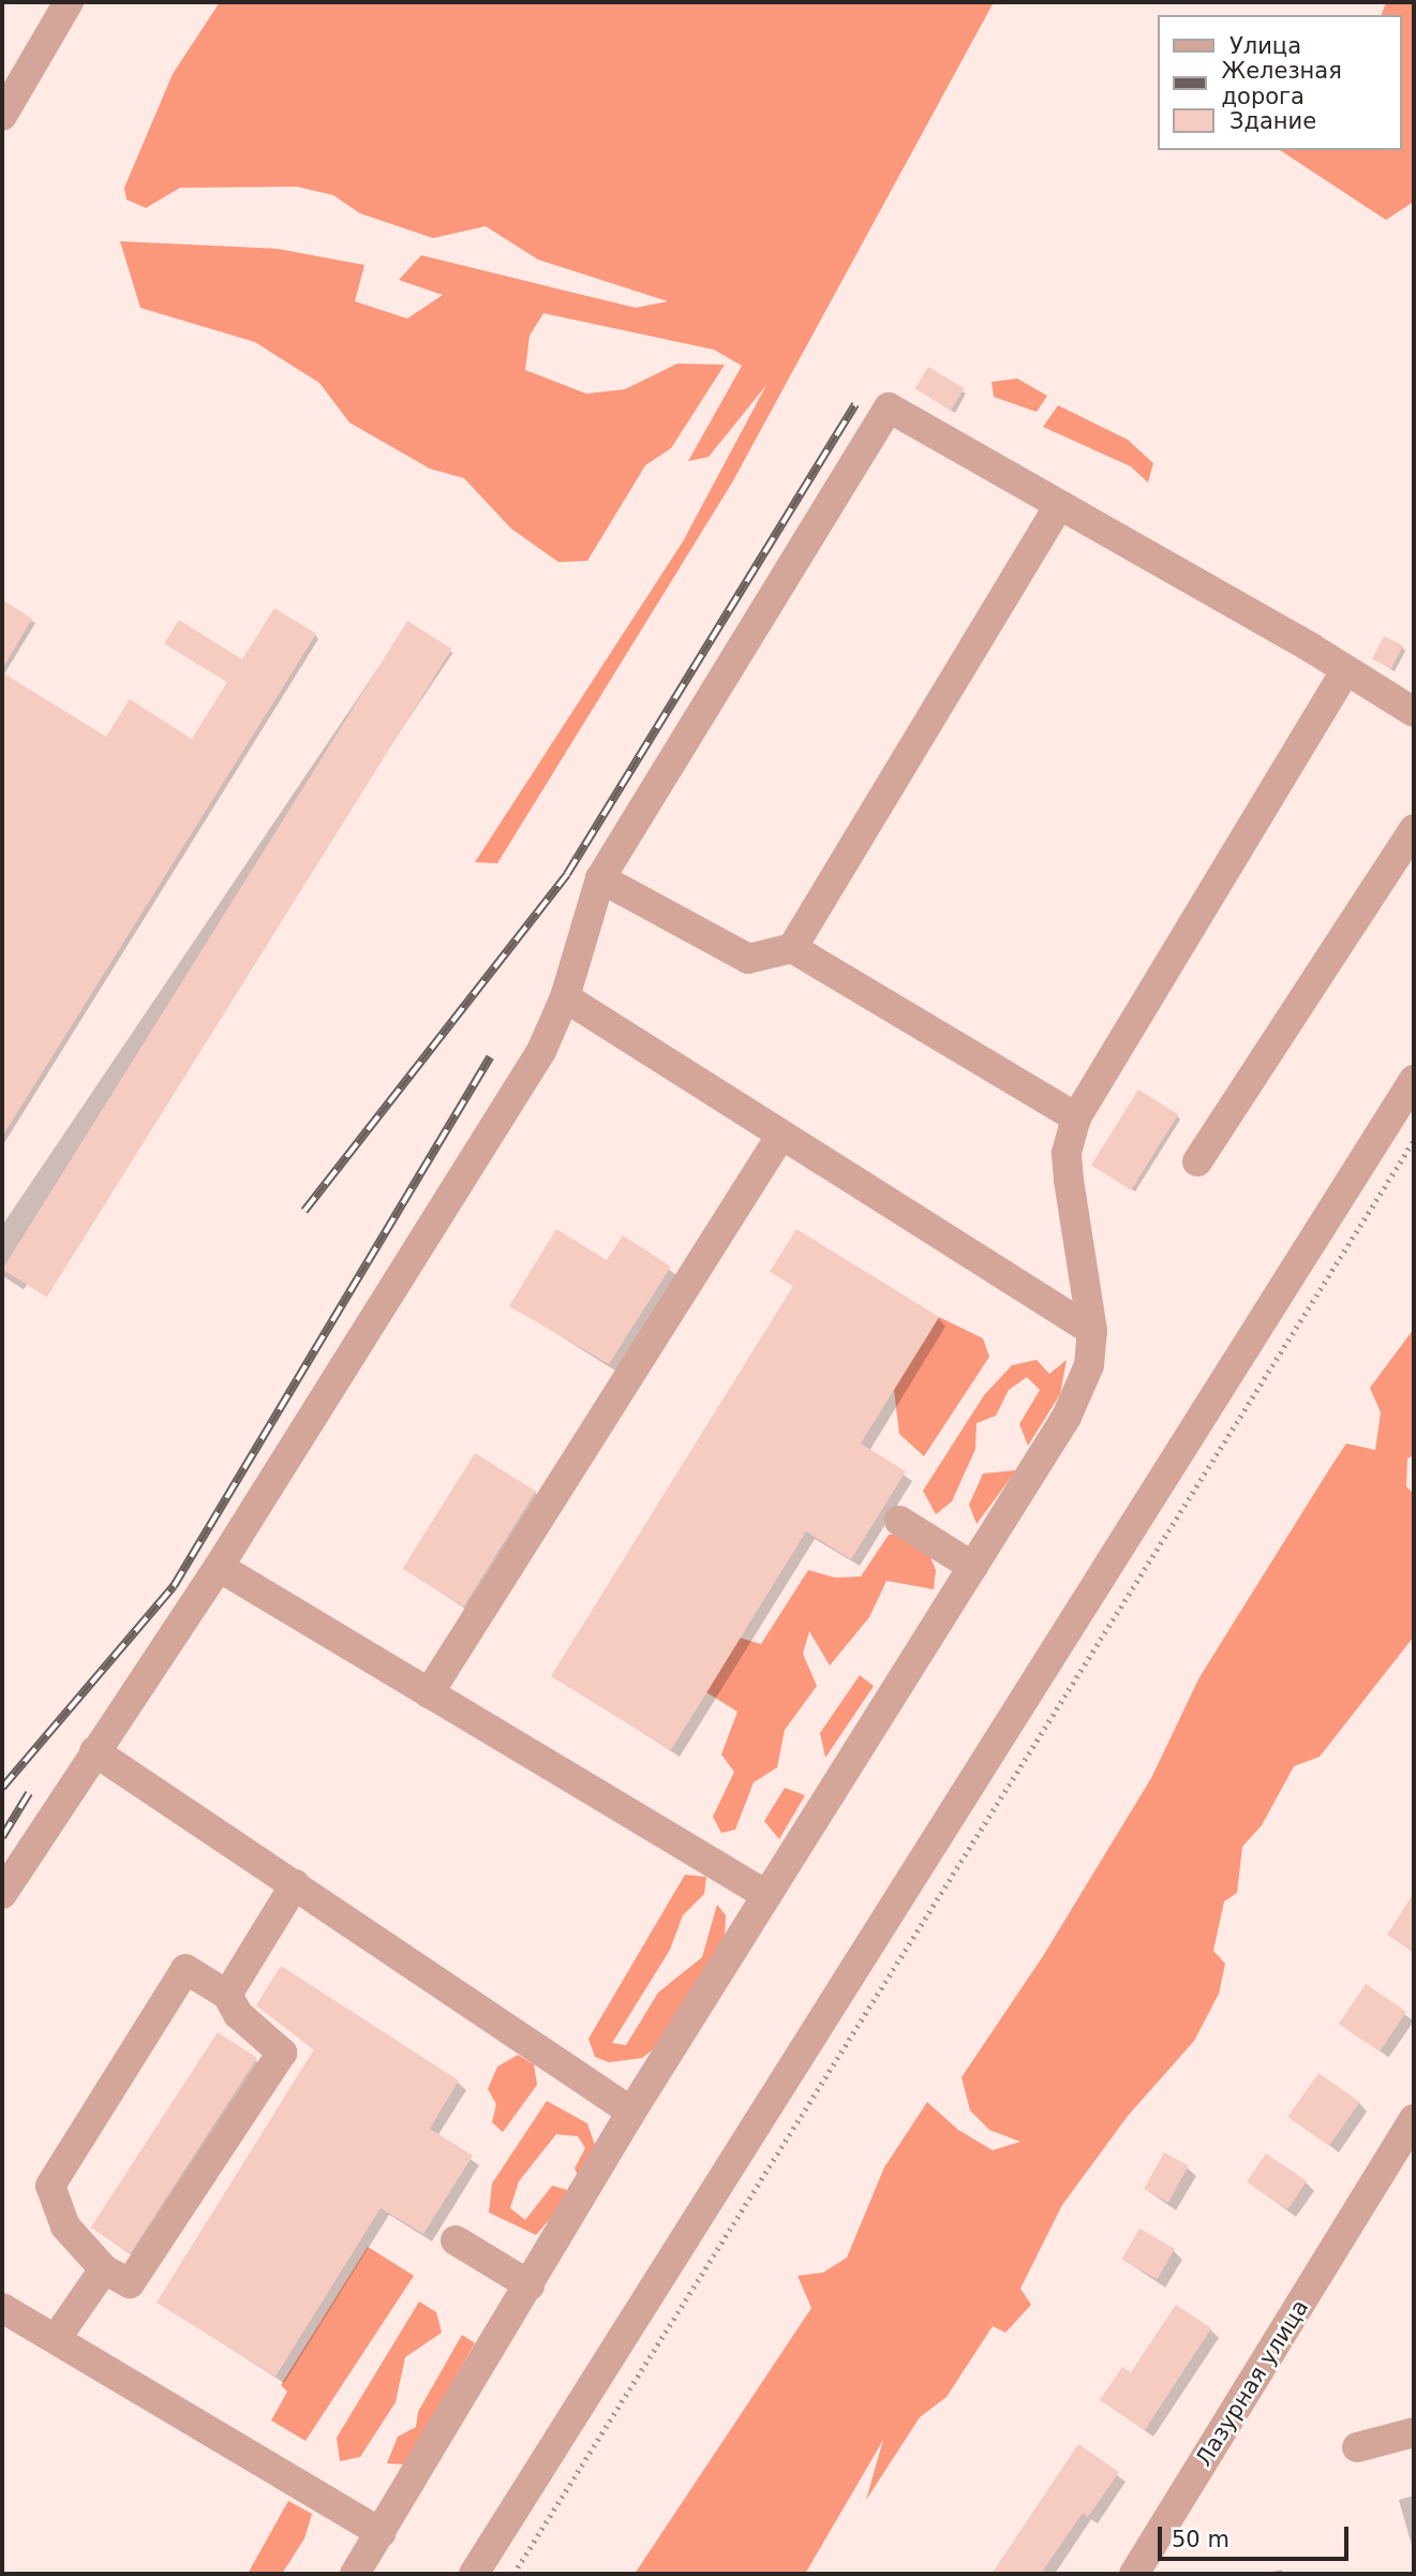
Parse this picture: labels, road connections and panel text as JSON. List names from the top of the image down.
{
  "streets": {
    "street": ["Лазурная улица"]
  },
  "legend": ["Улица", "Железная дорога", "Здание"],
  "scale_bar": "50 m"
}
